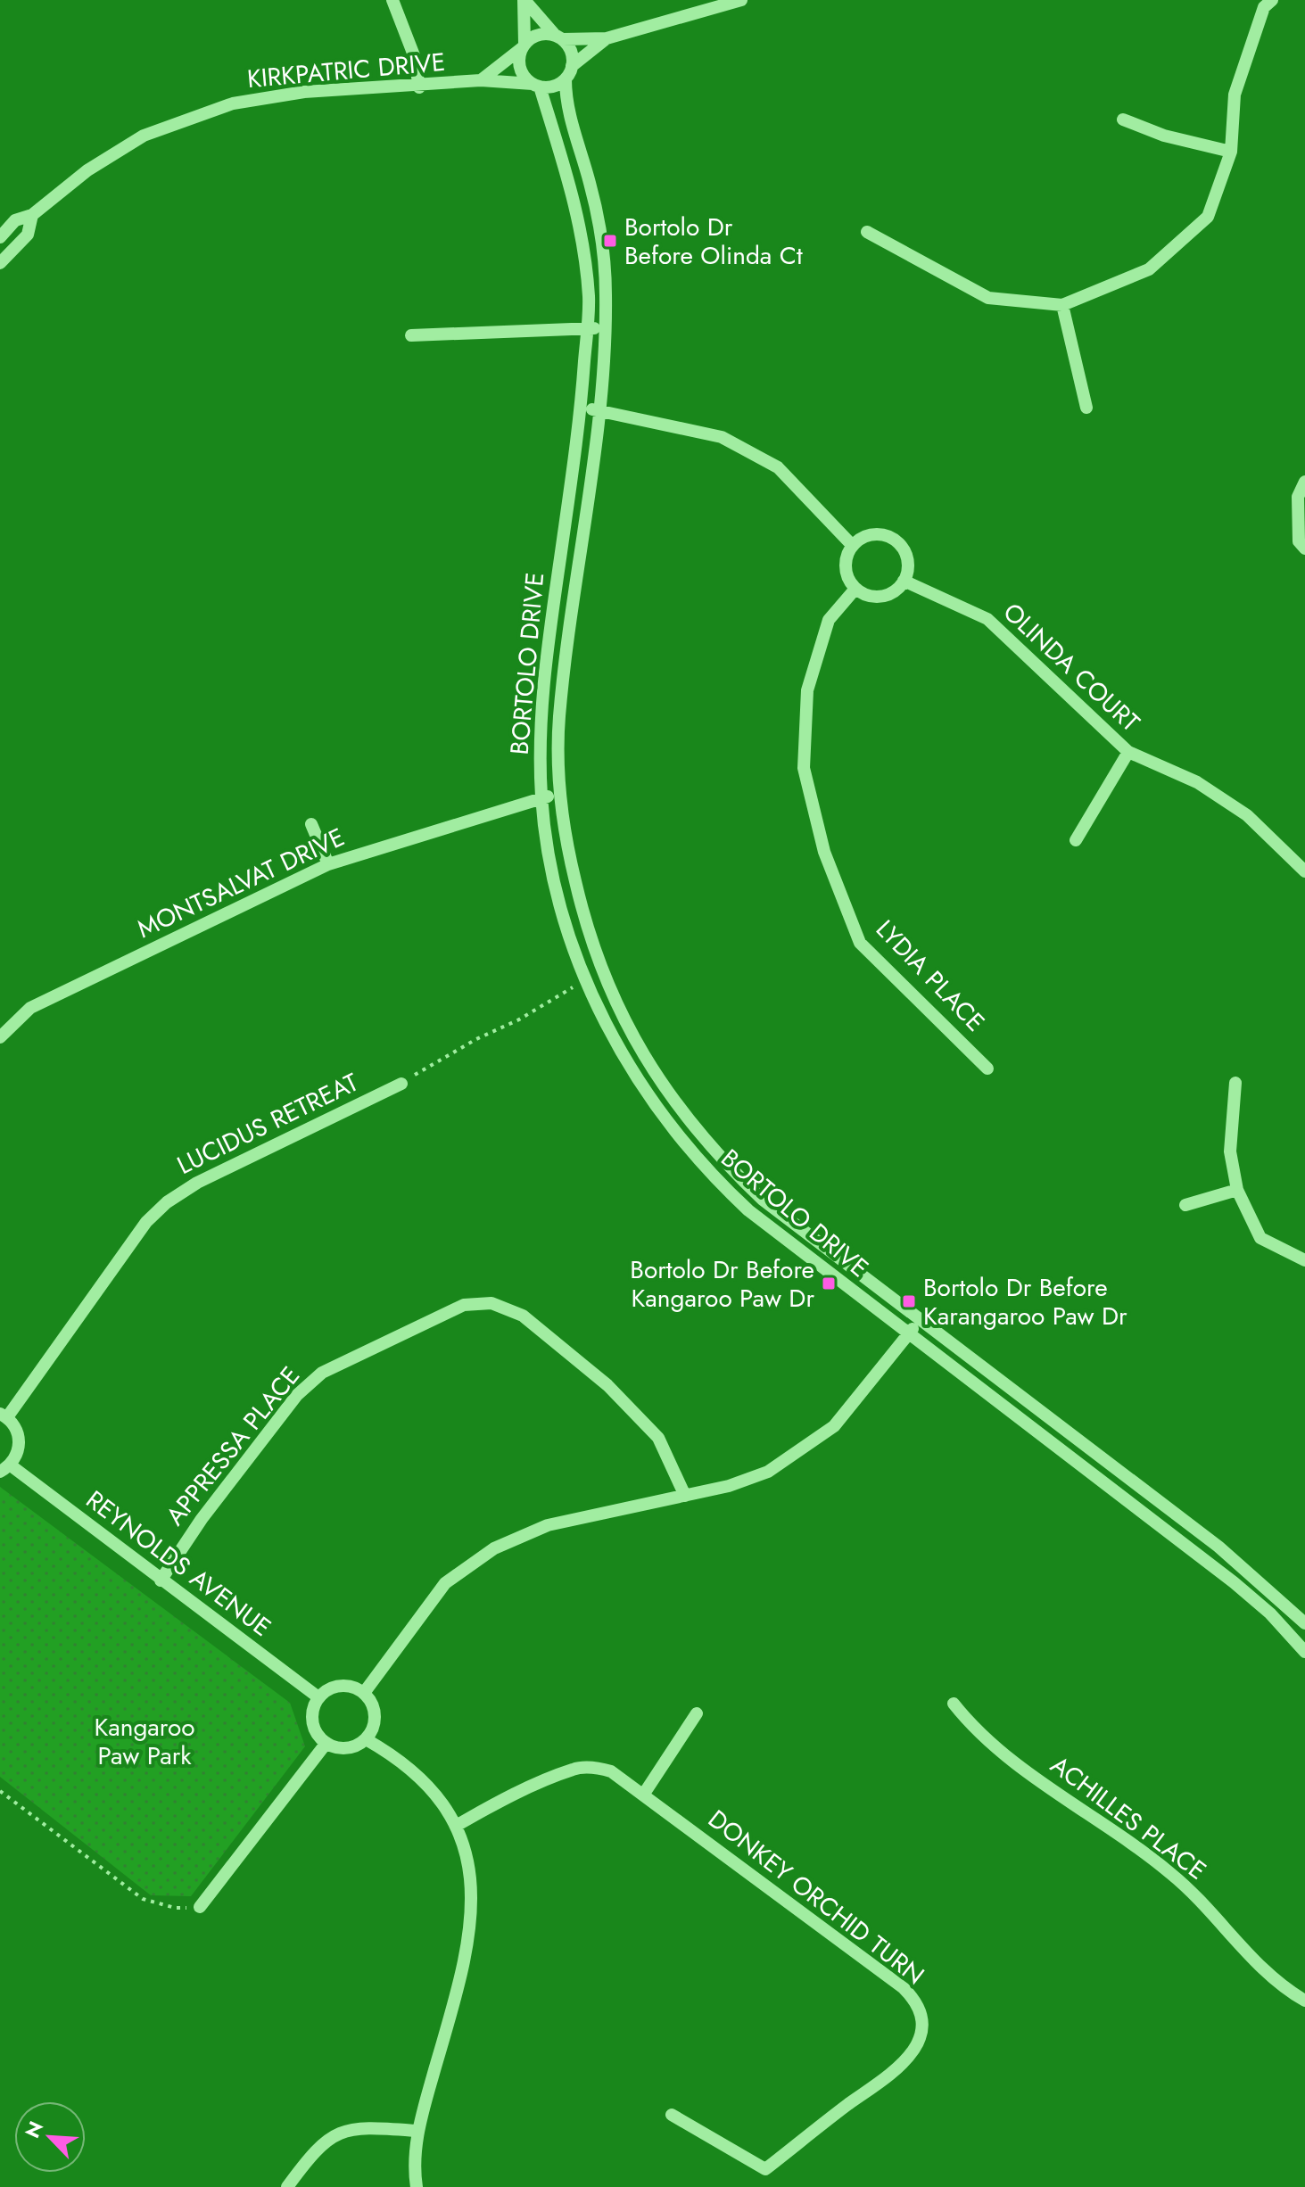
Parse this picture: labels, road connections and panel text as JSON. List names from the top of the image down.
{
  "streets": {
    "street": [
      "KIRKPATRIC DRIVE",
      "BORTOLO DRIVE",
      "OLINDA COURT",
      "MONTSALVAT DRIVE",
      "LYDIA PLACE",
      "LUCIDUS RETREAT",
      "APPRESSA PLACE",
      "REYNOLDS AVENUE",
      "ACHILLES PLACE",
      "DONKEY ORCHID TURN"
    ]
  },
  "crossings": [
    ["KIRKPATRIC DRIVE", "BORTOLO DRIVE"],
    ["BORTOLO DRIVE", "MONTSALVAT DRIVE"],
    ["OLINDA COURT", "LYDIA PLACE"],
    ["APPRESSA PLACE", "REYNOLDS AVENUE"]
  ],
  "parks": ["Kangaroo Paw Park"],
  "places": {
    "transit": ["Bortolo Dr Before Olinda Ct", "Bortolo Dr Before Kangaroo Paw Dr", "Bortolo Dr Before Karangaroo Paw Dr"]
  },
  "north": "top left"
}
